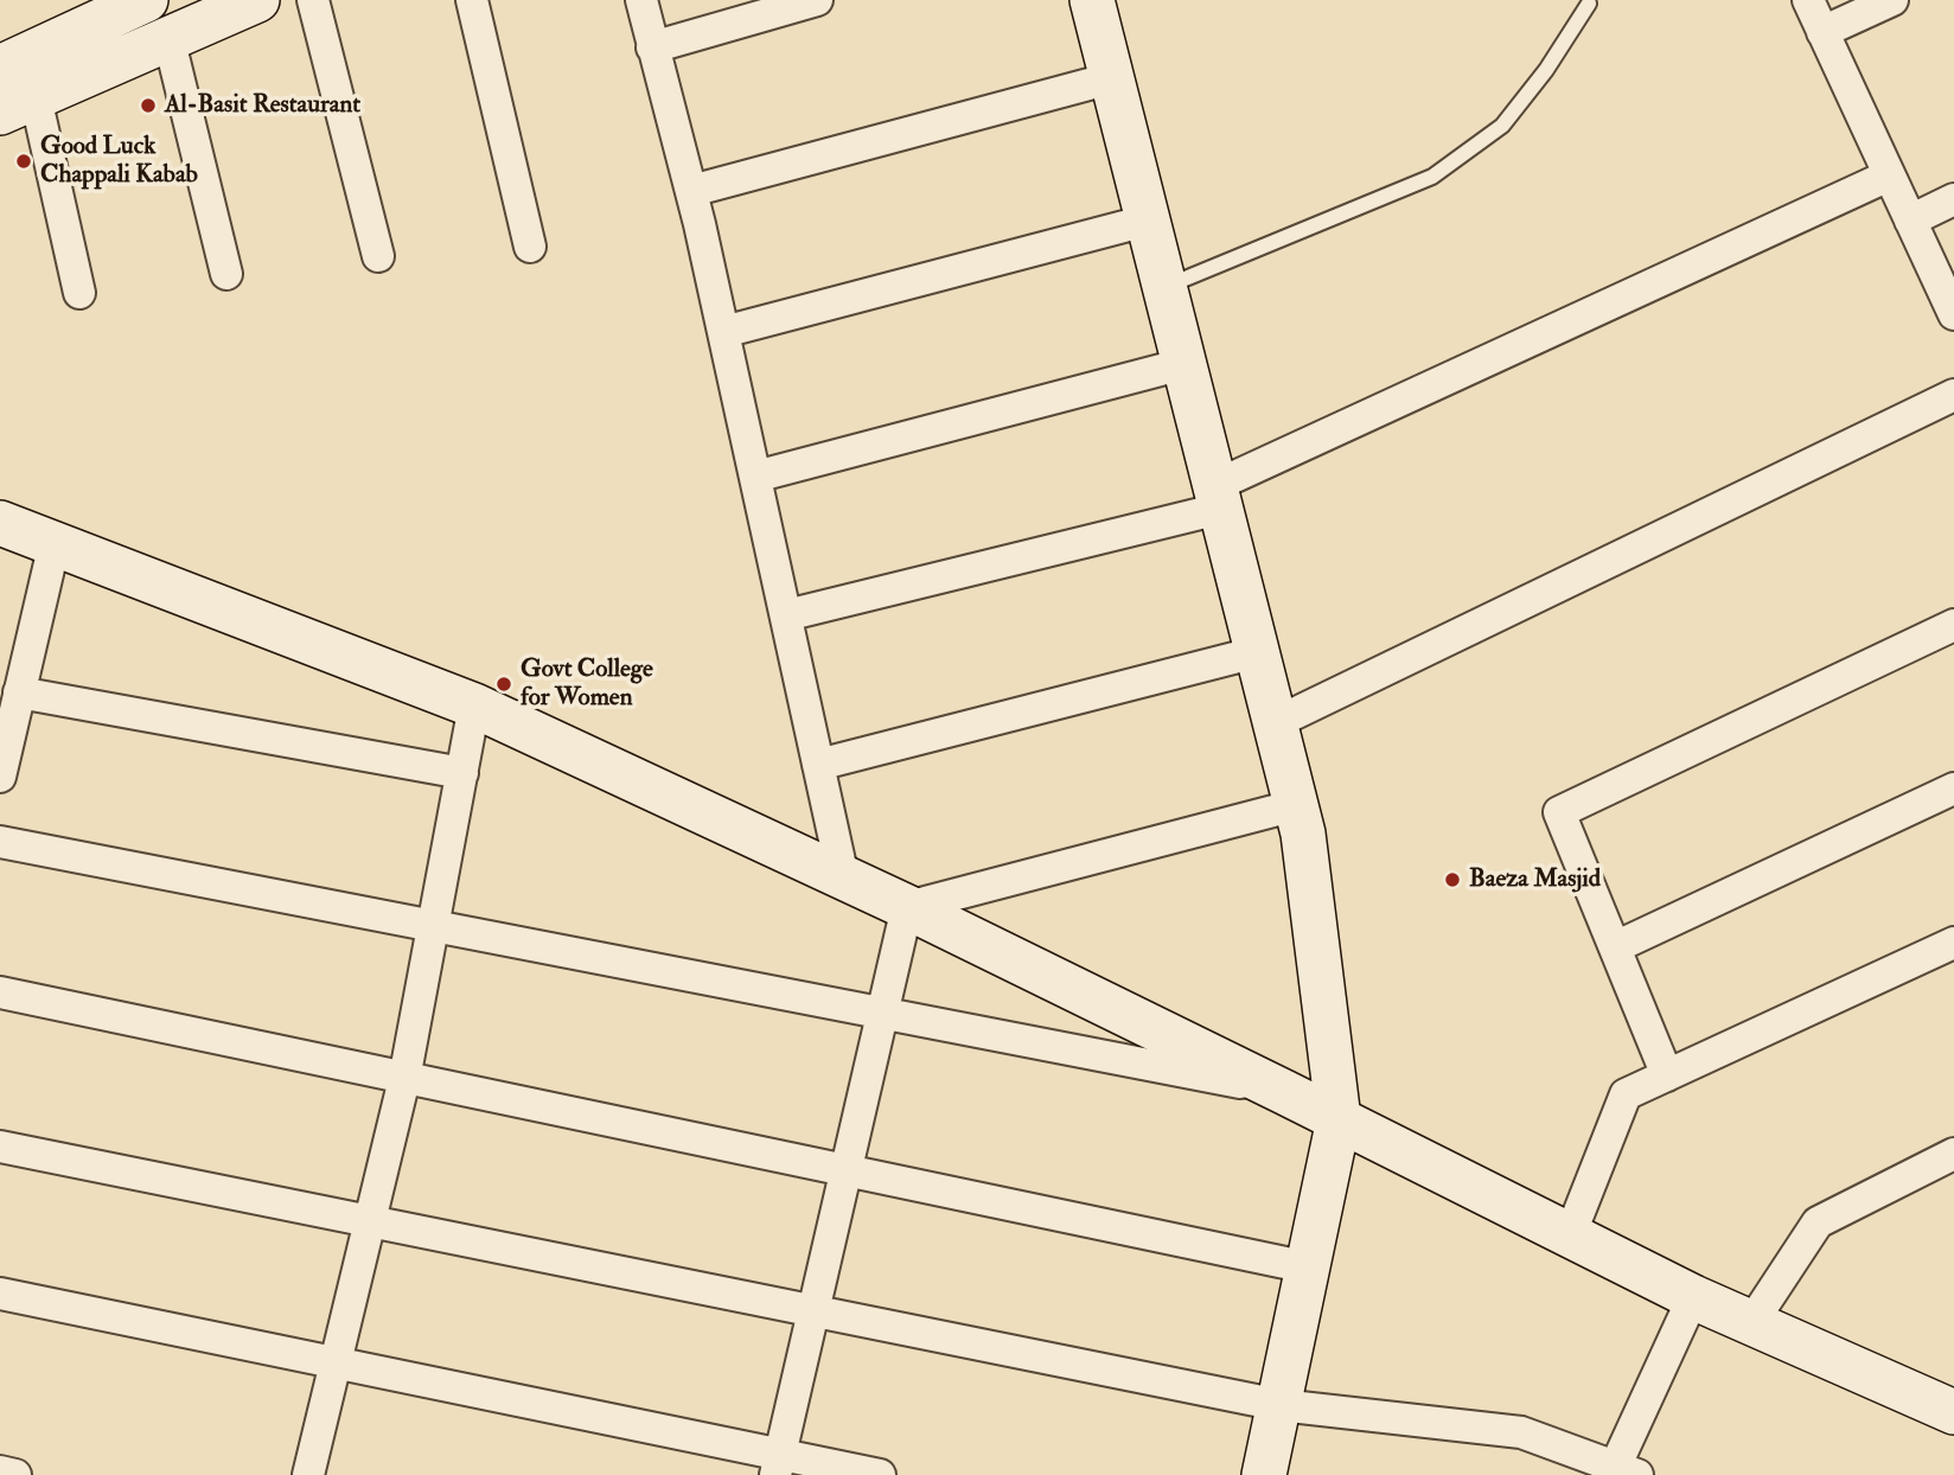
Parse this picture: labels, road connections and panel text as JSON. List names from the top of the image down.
{
  "places": [
    "Al-Basit Restaurant",
    "Good Luck Chappali Kabab",
    "Govt College for Women",
    "Baeza Masjid"
  ]
}
